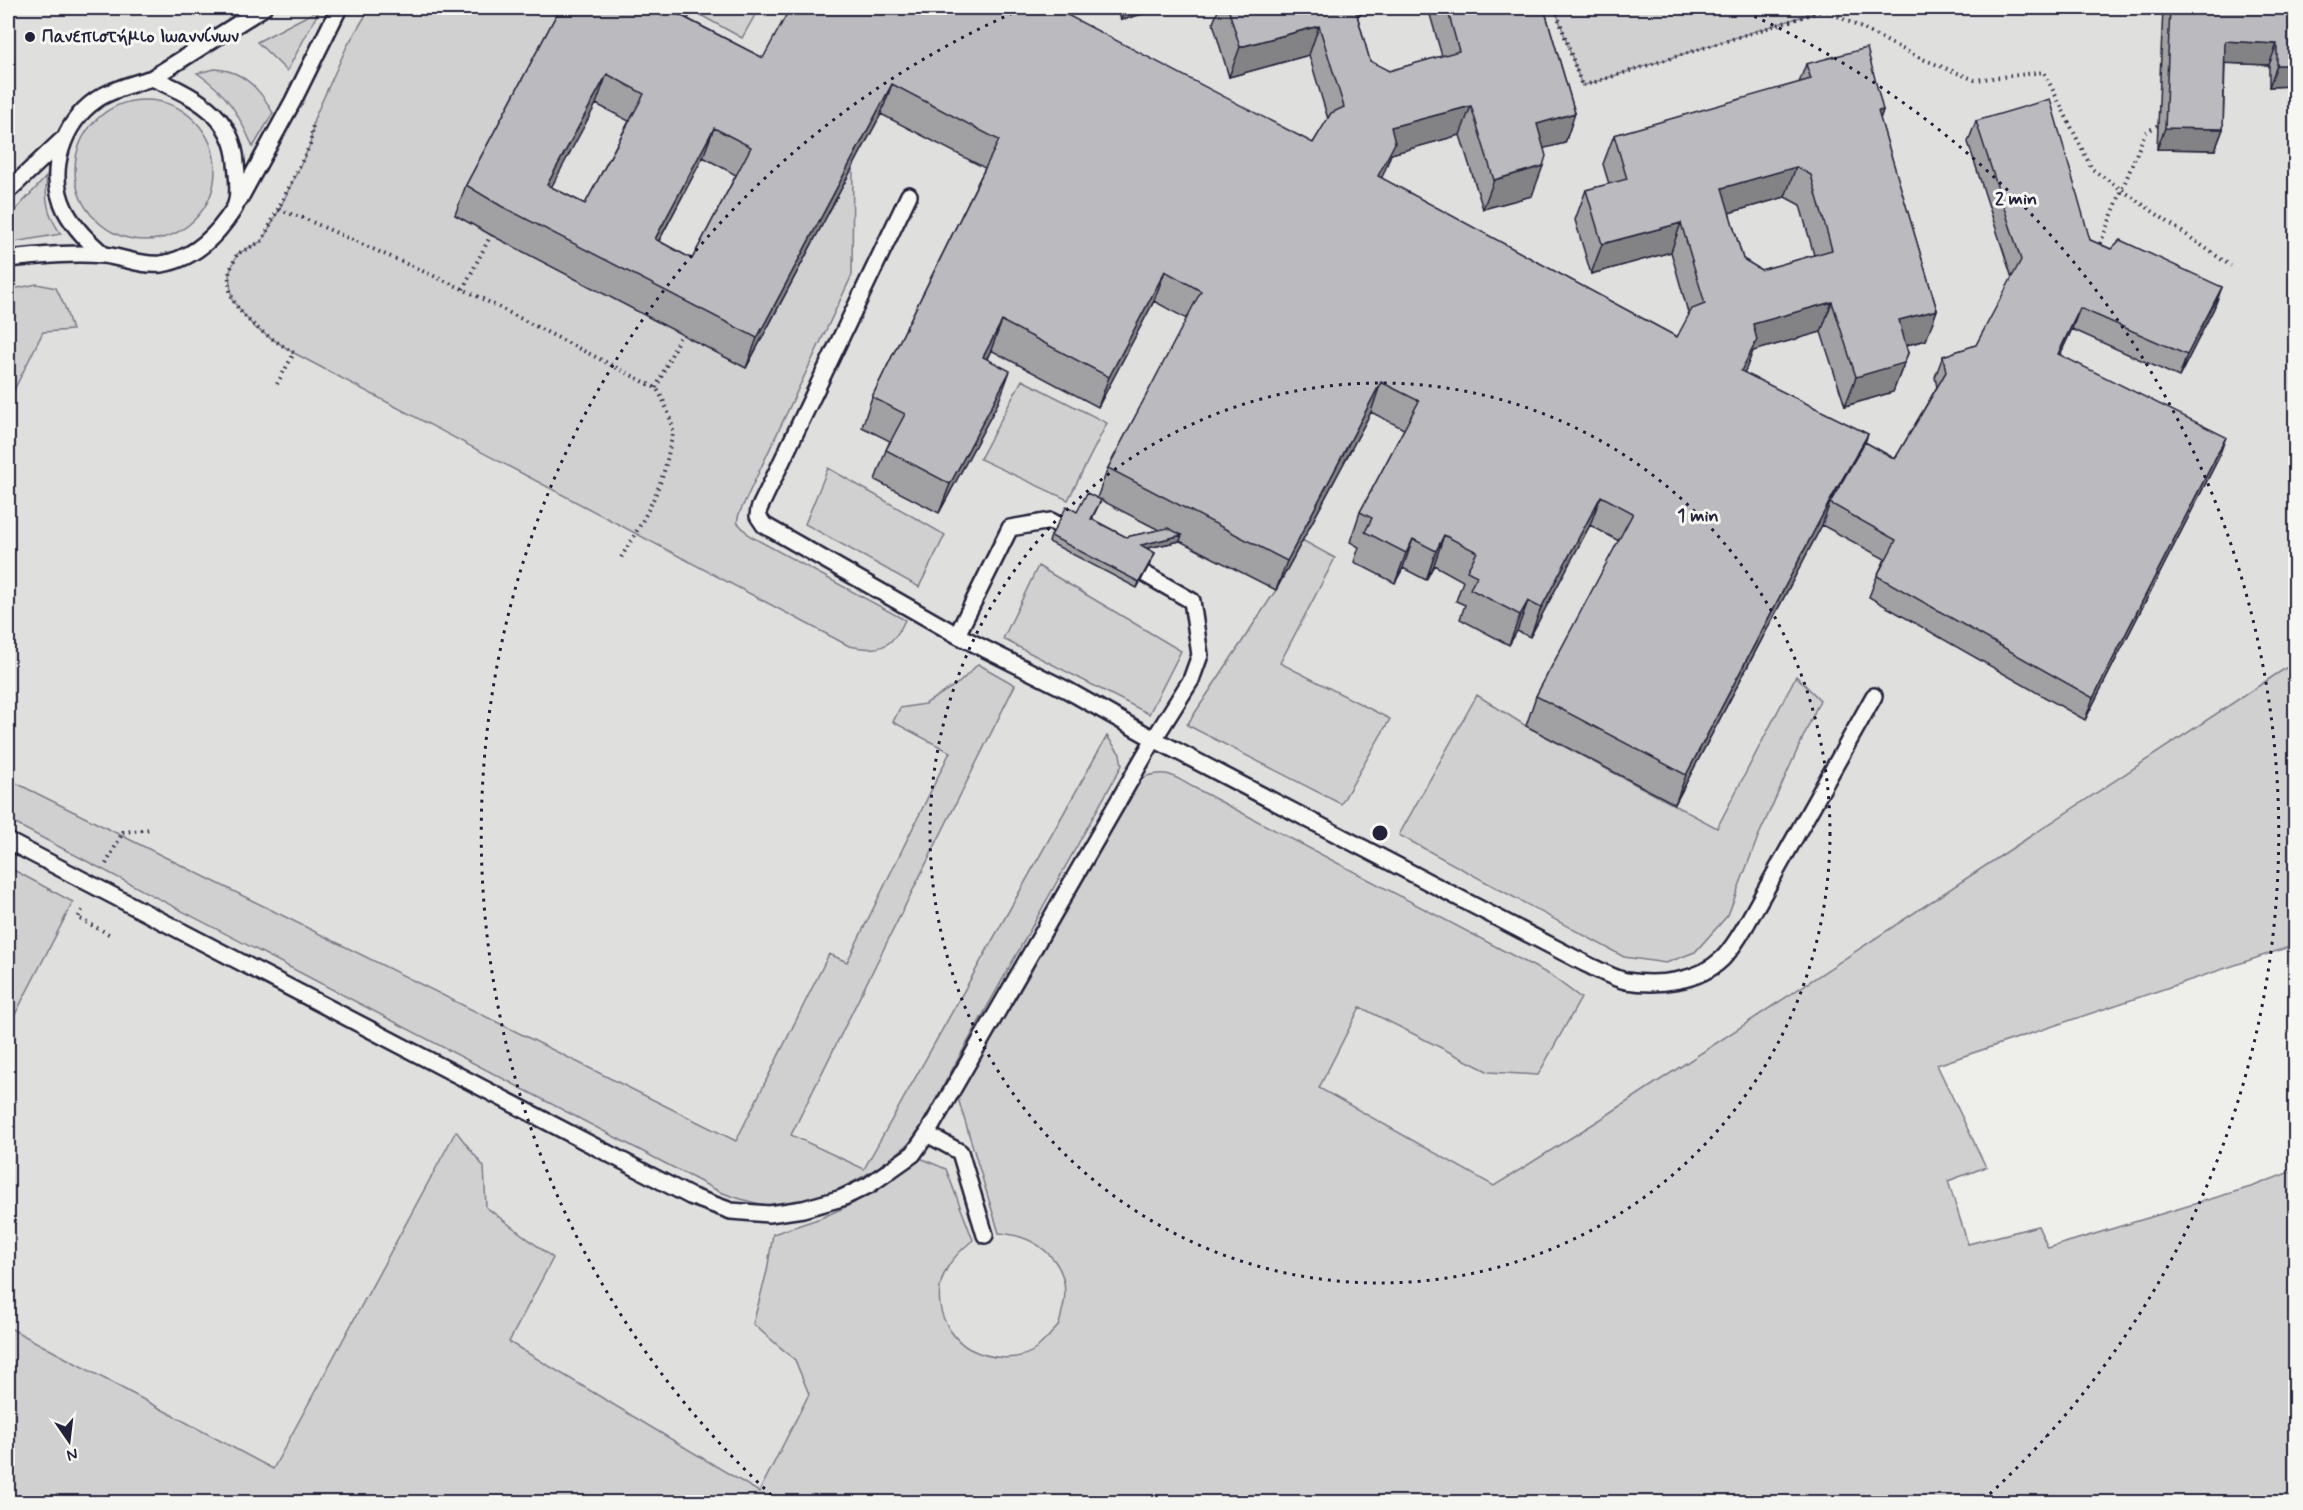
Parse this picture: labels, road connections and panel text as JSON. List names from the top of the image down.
{
  "places": ["Πανεπιστήμιο Ιωαννίνων"],
  "north": "bottom",
  "rings": ["2 min", "1 min"]
}
